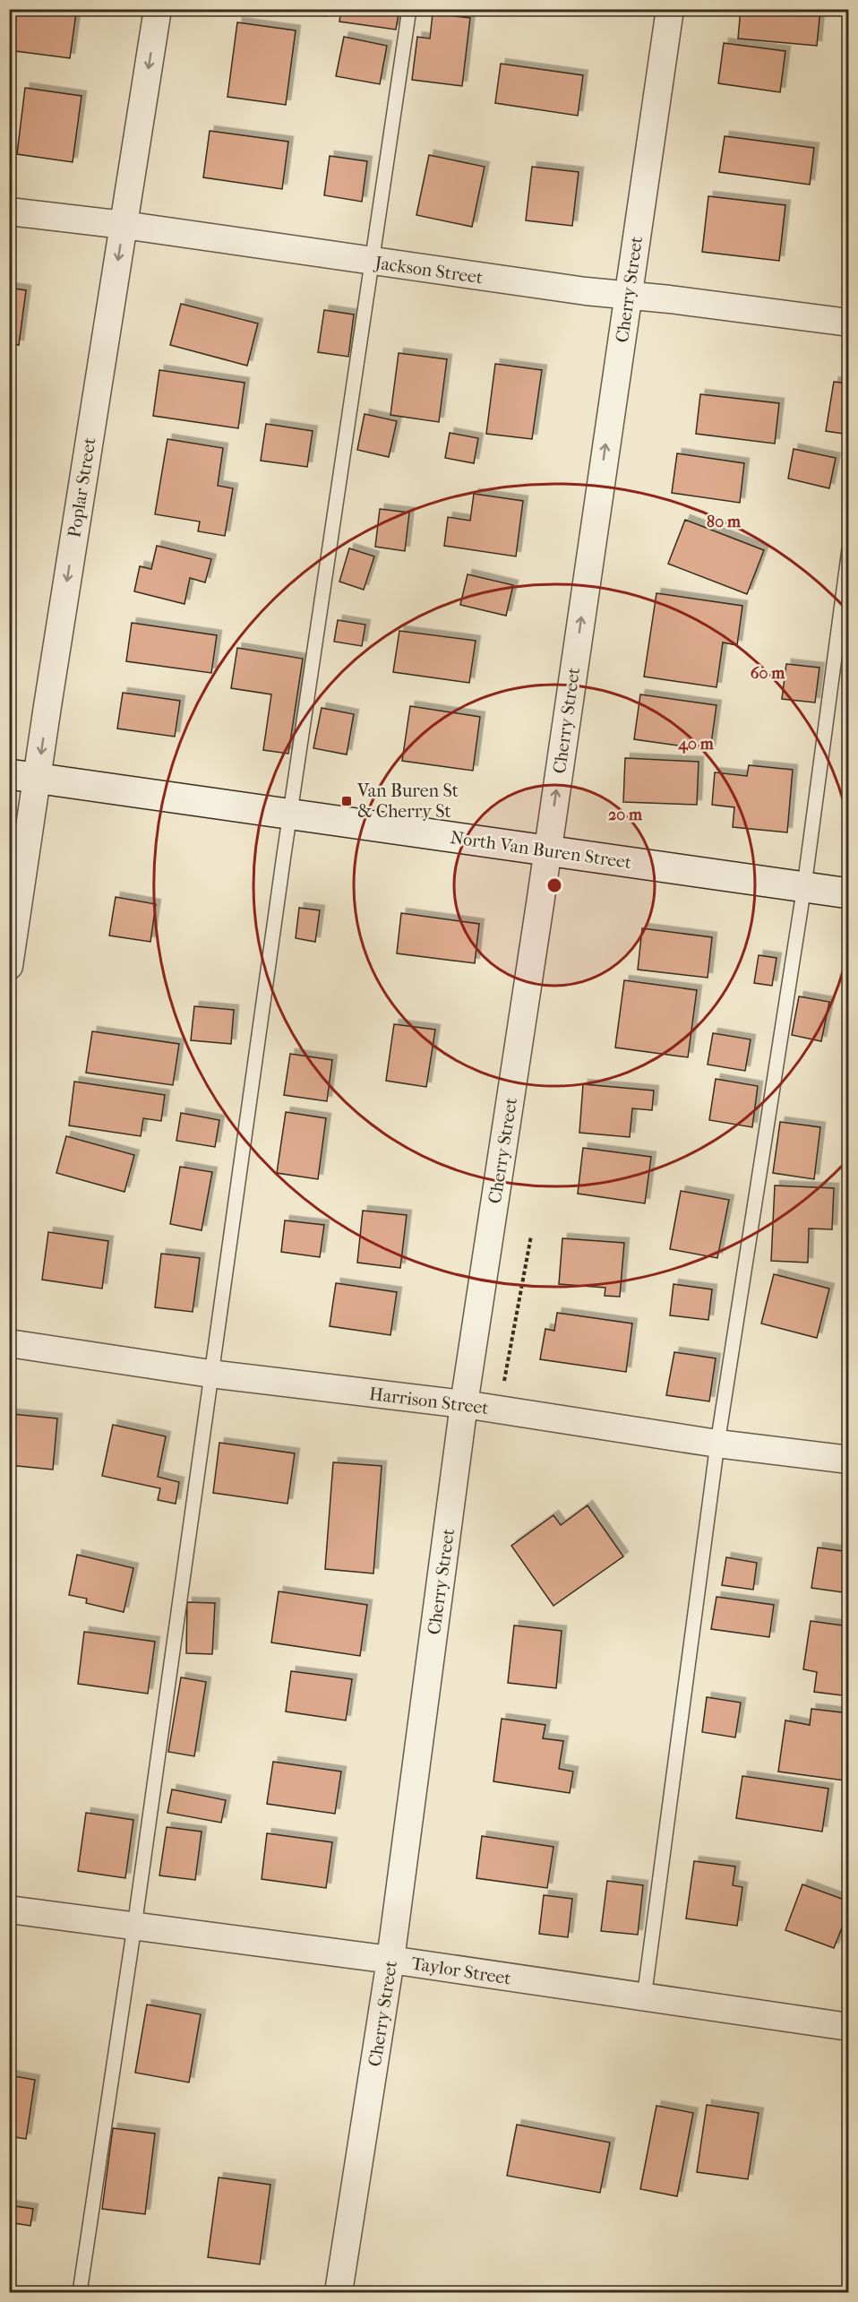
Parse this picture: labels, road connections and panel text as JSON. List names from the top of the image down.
{
  "streets": {
    "street": [
      "Jackson Street",
      "Cherry Street",
      "Poplar Street",
      "North Van Buren Street",
      "Harrison Street",
      "Taylor Street"
    ]
  },
  "crossings": [
    ["Jackson Street", "Cherry Street"],
    ["Jackson Street", "Poplar Street"],
    ["Cherry Street", "North Van Buren Street"],
    ["Cherry Street", "Harrison Street"],
    ["Cherry Street", "Taylor Street"],
    ["Poplar Street", "North Van Buren Street"]
  ],
  "one_way": ["Poplar Street"],
  "places": {
    "transit": ["Van Buren St & Cherry St"]
  },
  "rings": [
    "80 m",
    "60 m",
    "40 m",
    "20 m"
  ]
}
